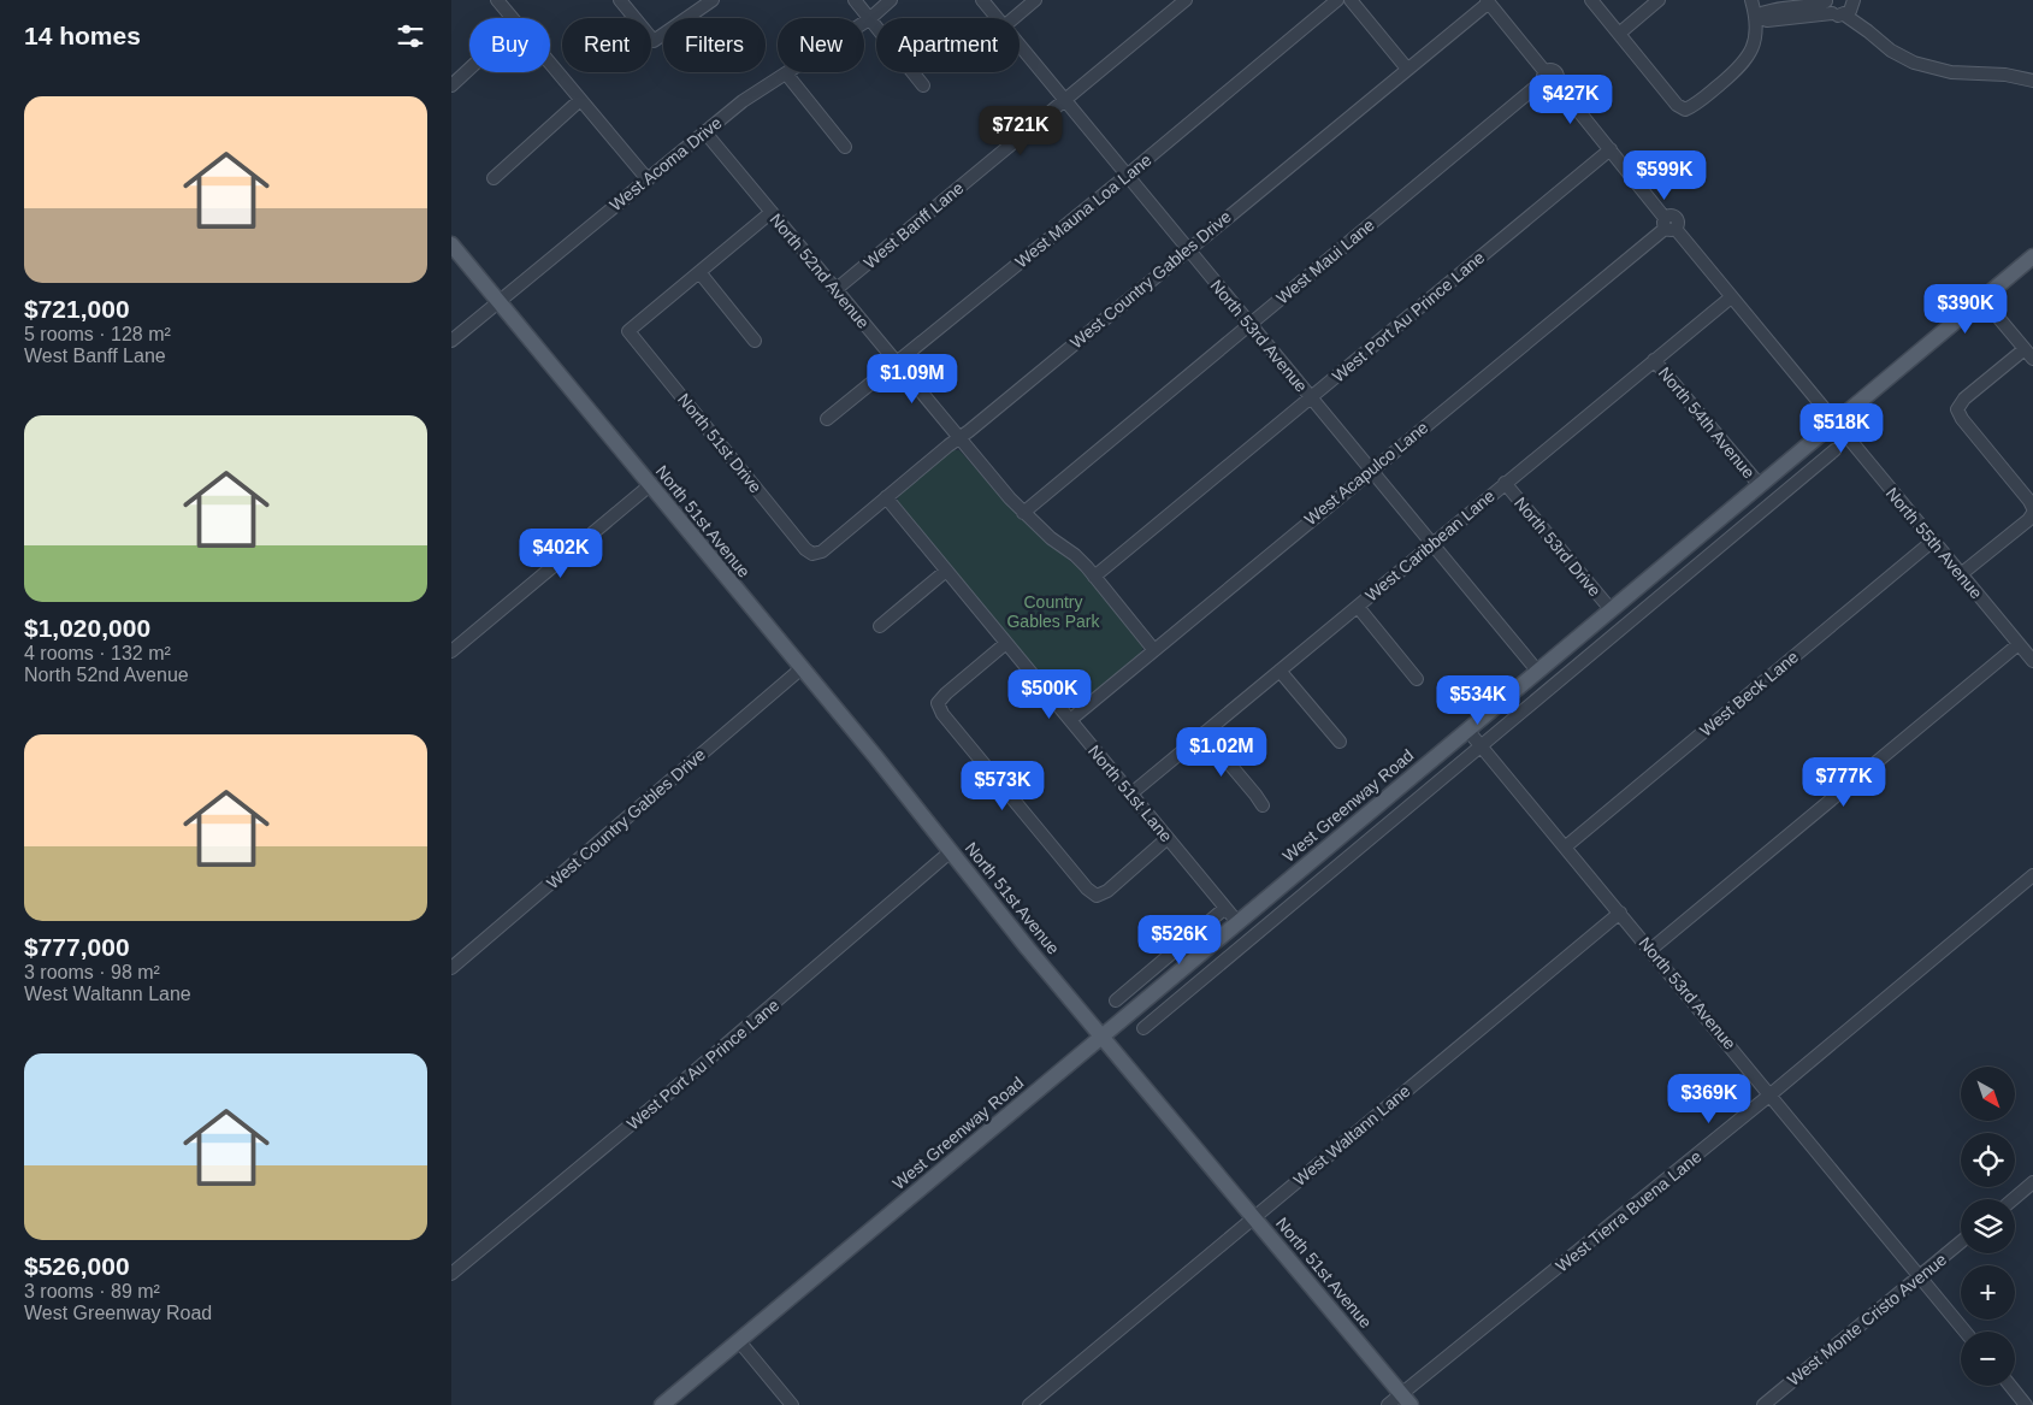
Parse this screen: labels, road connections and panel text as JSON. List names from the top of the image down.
{
  "streets": {
    "main road": ["North 51st Avenue", "West Greenway Road"],
    "street": [
      "West Acoma Drive",
      "West Mauna Loa Lane",
      "West Banff Lane",
      "West Maui Lane",
      "North 52nd Avenue",
      "West Country Gables Drive",
      "West Port Au Prince Lane",
      "North 53rd Avenue",
      "North 54th Avenue",
      "North 51st Drive",
      "West Acapulco Lane",
      "North 55th Avenue",
      "West Caribbean Lane",
      "North 53rd Drive",
      "West Beck Lane",
      "North 51st Lane",
      "West Waltann Lane",
      "West Tierra Buena Lane",
      "West Monte Cristo Avenue"
    ]
  },
  "crossings": [
    ["West Acoma Drive", "North 52nd Avenue"],
    ["West Acoma Drive", "North 51st Avenue"],
    ["West Mauna Loa Lane", "North 52nd Avenue"],
    ["West Mauna Loa Lane", "North 53rd Avenue"],
    ["West Banff Lane", "North 52nd Avenue"],
    ["West Banff Lane", "North 53rd Avenue"],
    ["West Maui Lane", "North 52nd Avenue"],
    ["West Maui Lane", "North 53rd Avenue"],
    ["West Maui Lane", "North 55th Avenue"],
    ["North 52nd Avenue", "West Country Gables Drive"],
    ["North 52nd Avenue", "West Port Au Prince Lane"],
    ["North 52nd Avenue", "West Acapulco Lane"],
    ["West Country Gables Drive", "North 53rd Avenue"],
    ["West Country Gables Drive", "North 51st Drive"],
    ["West Country Gables Drive", "North 51st Avenue"],
    ["West Country Gables Drive", "North 55th Avenue"],
    ["West Country Gables Drive", "North 51st Lane"],
    ["West Port Au Prince Lane", "North 53rd Avenue"],
    ["West Port Au Prince Lane", "North 51st Avenue"],
    ["West Port Au Prince Lane", "North 55th Avenue"],
    ["North 53rd Avenue", "West Acapulco Lane"],
    ["North 53rd Avenue", "West Caribbean Lane"],
    ["North 53rd Avenue", "West Beck Lane"],
    ["North 53rd Avenue", "West Greenway Road"],
    ["North 53rd Avenue", "West Waltann Lane"],
    ["North 53rd Avenue", "West Tierra Buena Lane"],
    ["North 53rd Avenue", "West Monte Cristo Avenue"],
    ["North 54th Avenue", "West Caribbean Lane"],
    ["North 54th Avenue", "West Greenway Road"],
    ["West Acapulco Lane", "North 55th Avenue"],
    ["West Acapulco Lane", "North 51st Lane"],
    ["North 51st Avenue", "West Greenway Road"],
    ["North 51st Avenue", "West Waltann Lane"],
    ["North 51st Avenue", "West Tierra Buena Lane"],
    ["North 55th Avenue", "West Caribbean Lane"],
    ["North 55th Avenue", "West Beck Lane"],
    ["North 55th Avenue", "West Greenway Road"],
    ["West Caribbean Lane", "North 53rd Drive"],
    ["West Caribbean Lane", "North 51st Lane"],
    ["North 53rd Drive", "West Greenway Road"],
    ["North 51st Lane", "West Greenway Road"]
  ],
  "parks": ["Country Gables Park"],
  "north": "bottom right",
  "page": {
    "heading": "14 homes",
    "chip": [
      "Buy",
      "Rent",
      "Filters",
      "New",
      "Apartment"
    ],
    "list": [
      {
        "name": "$721,000",
        "note": "5 rooms · 128 m² · West Banff Lane"
      },
      {
        "name": "$1,020,000",
        "note": "4 rooms · 132 m² · North 52nd Avenue"
      },
      {
        "name": "$777,000",
        "note": "3 rooms · 98 m² · West Waltann Lane"
      },
      {
        "name": "$526,000",
        "note": "3 rooms · 89 m² · West Greenway Road"
      }
    ],
    "price": [
      "$427K",
      "$721K",
      "$599K",
      "$390K",
      "$1.09M",
      "$518K",
      "$402K",
      "$500K",
      "$534K",
      "$1.02M",
      "$777K",
      "$573K",
      "$526K",
      "$369K"
    ],
    "map_buttons": ["+", "−"]
  }
}
